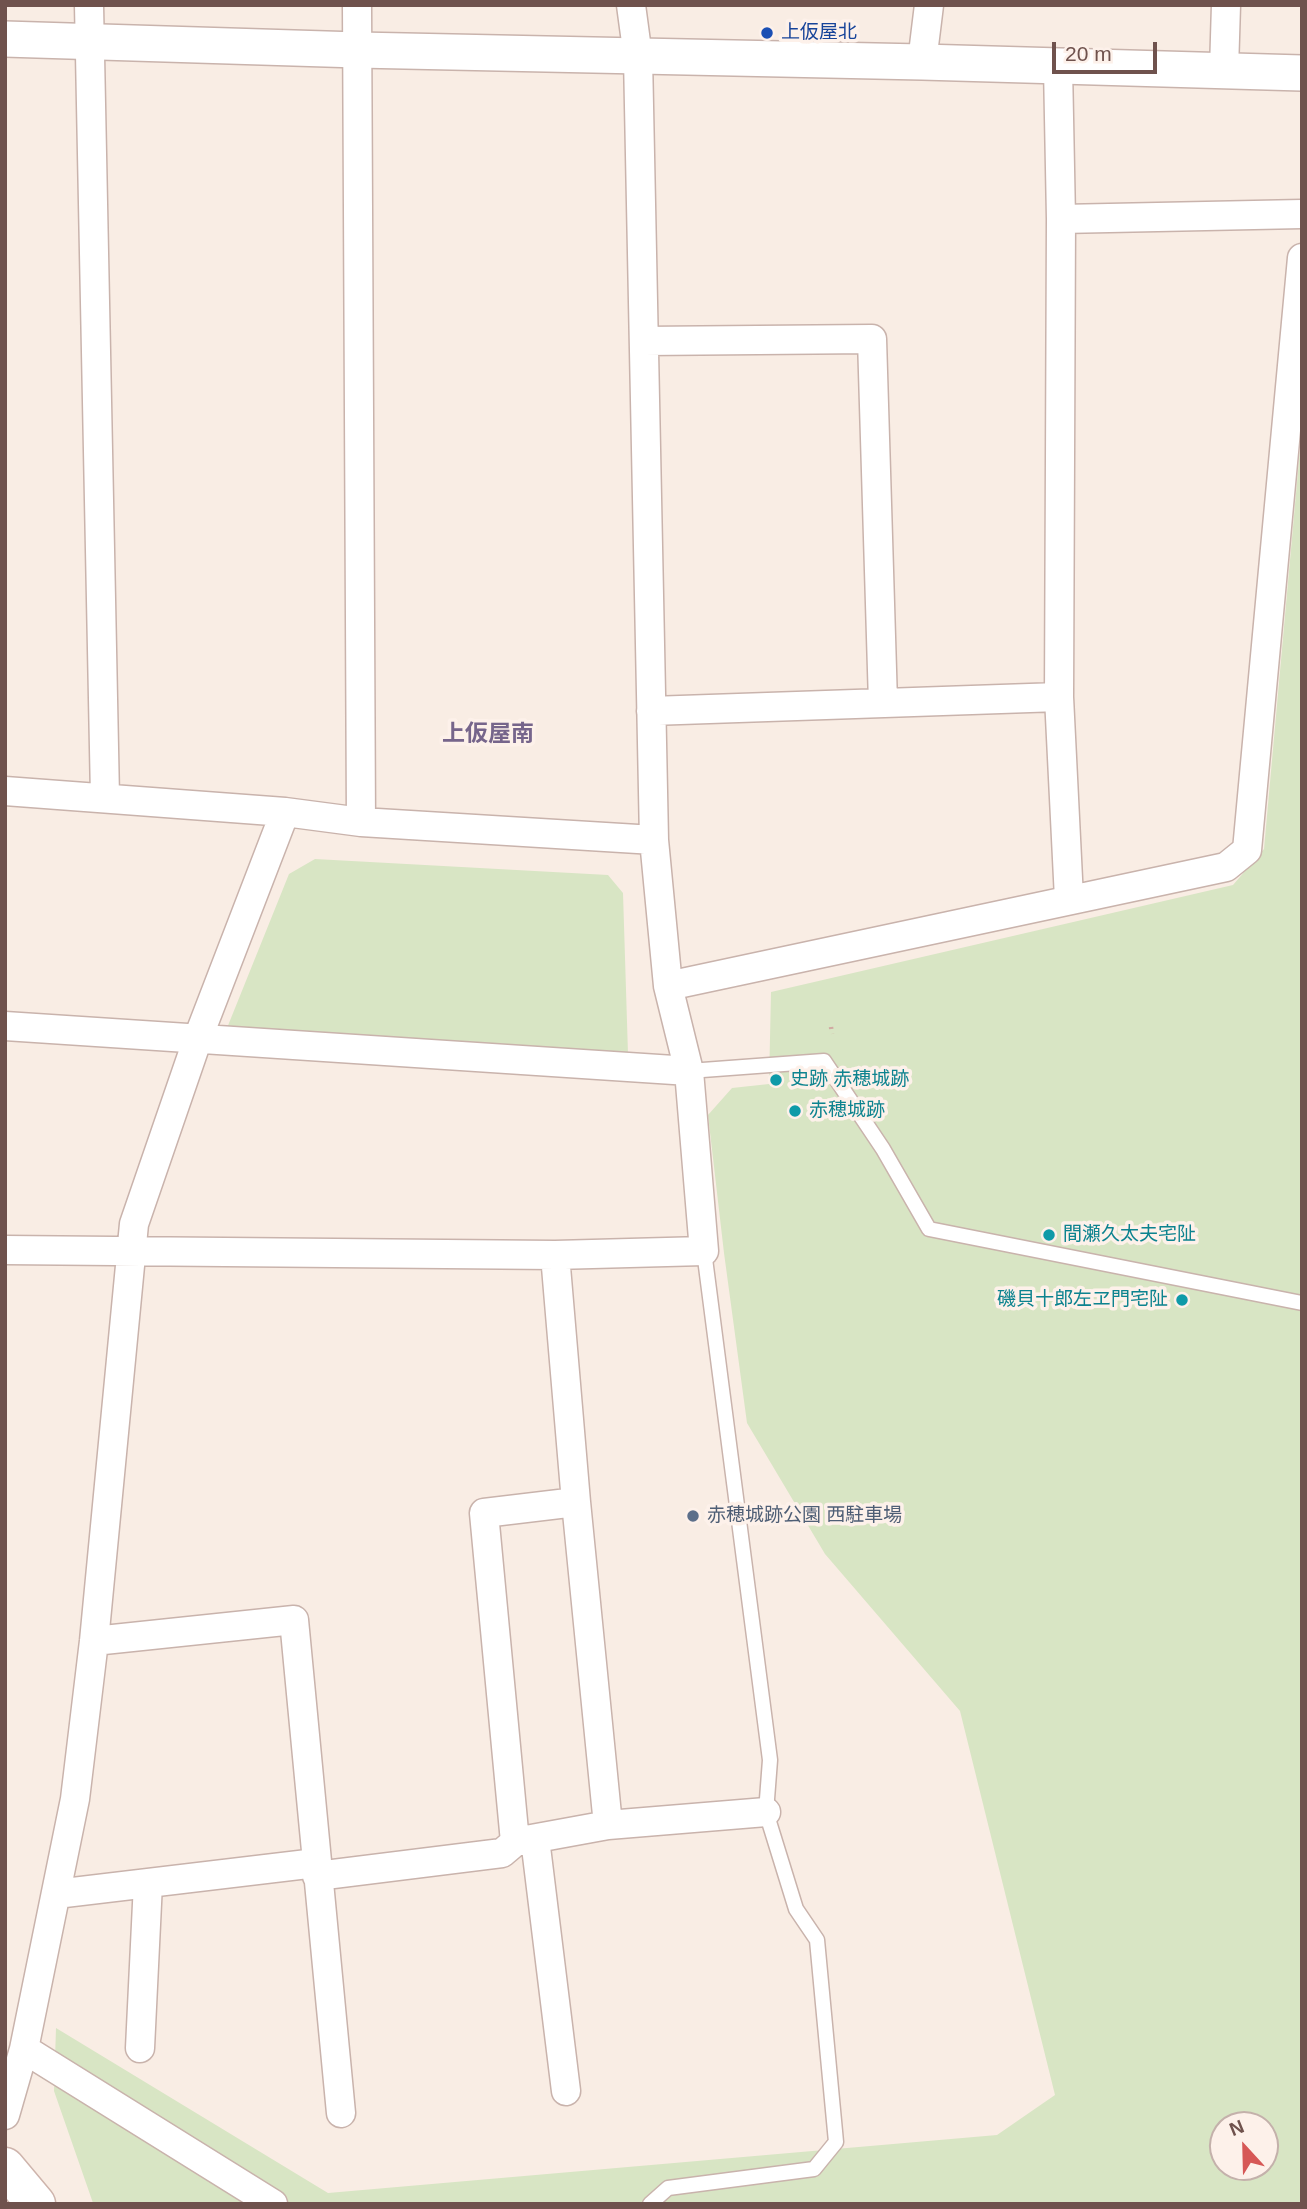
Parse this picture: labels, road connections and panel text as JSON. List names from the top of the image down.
{
  "districts": ["上仮屋南"],
  "places": [
    "上仮屋北",
    "史跡 赤穂城跡",
    "赤穂城跡",
    "間瀬久太夫宅阯",
    "磯貝十郎左ヱ門宅阯",
    "赤穂城跡公園 西駐車場"
  ],
  "scale_bar": "20 m",
  "north": "top"
}
